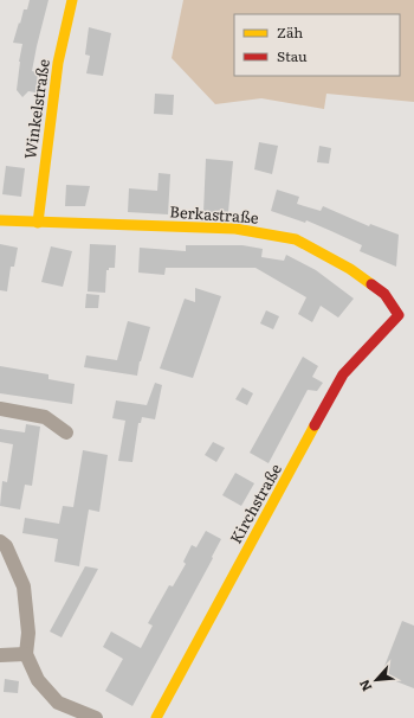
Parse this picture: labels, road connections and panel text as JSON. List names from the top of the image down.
{
  "streets": {
    "street": ["Winkelstraße", "Berkastraße", "Kirchstraße"]
  },
  "crossings": [
    ["Winkelstraße", "Berkastraße"],
    ["Berkastraße", "Kirchstraße"]
  ],
  "legend": ["Zäh", "Stau"],
  "north": "bottom left"
}
